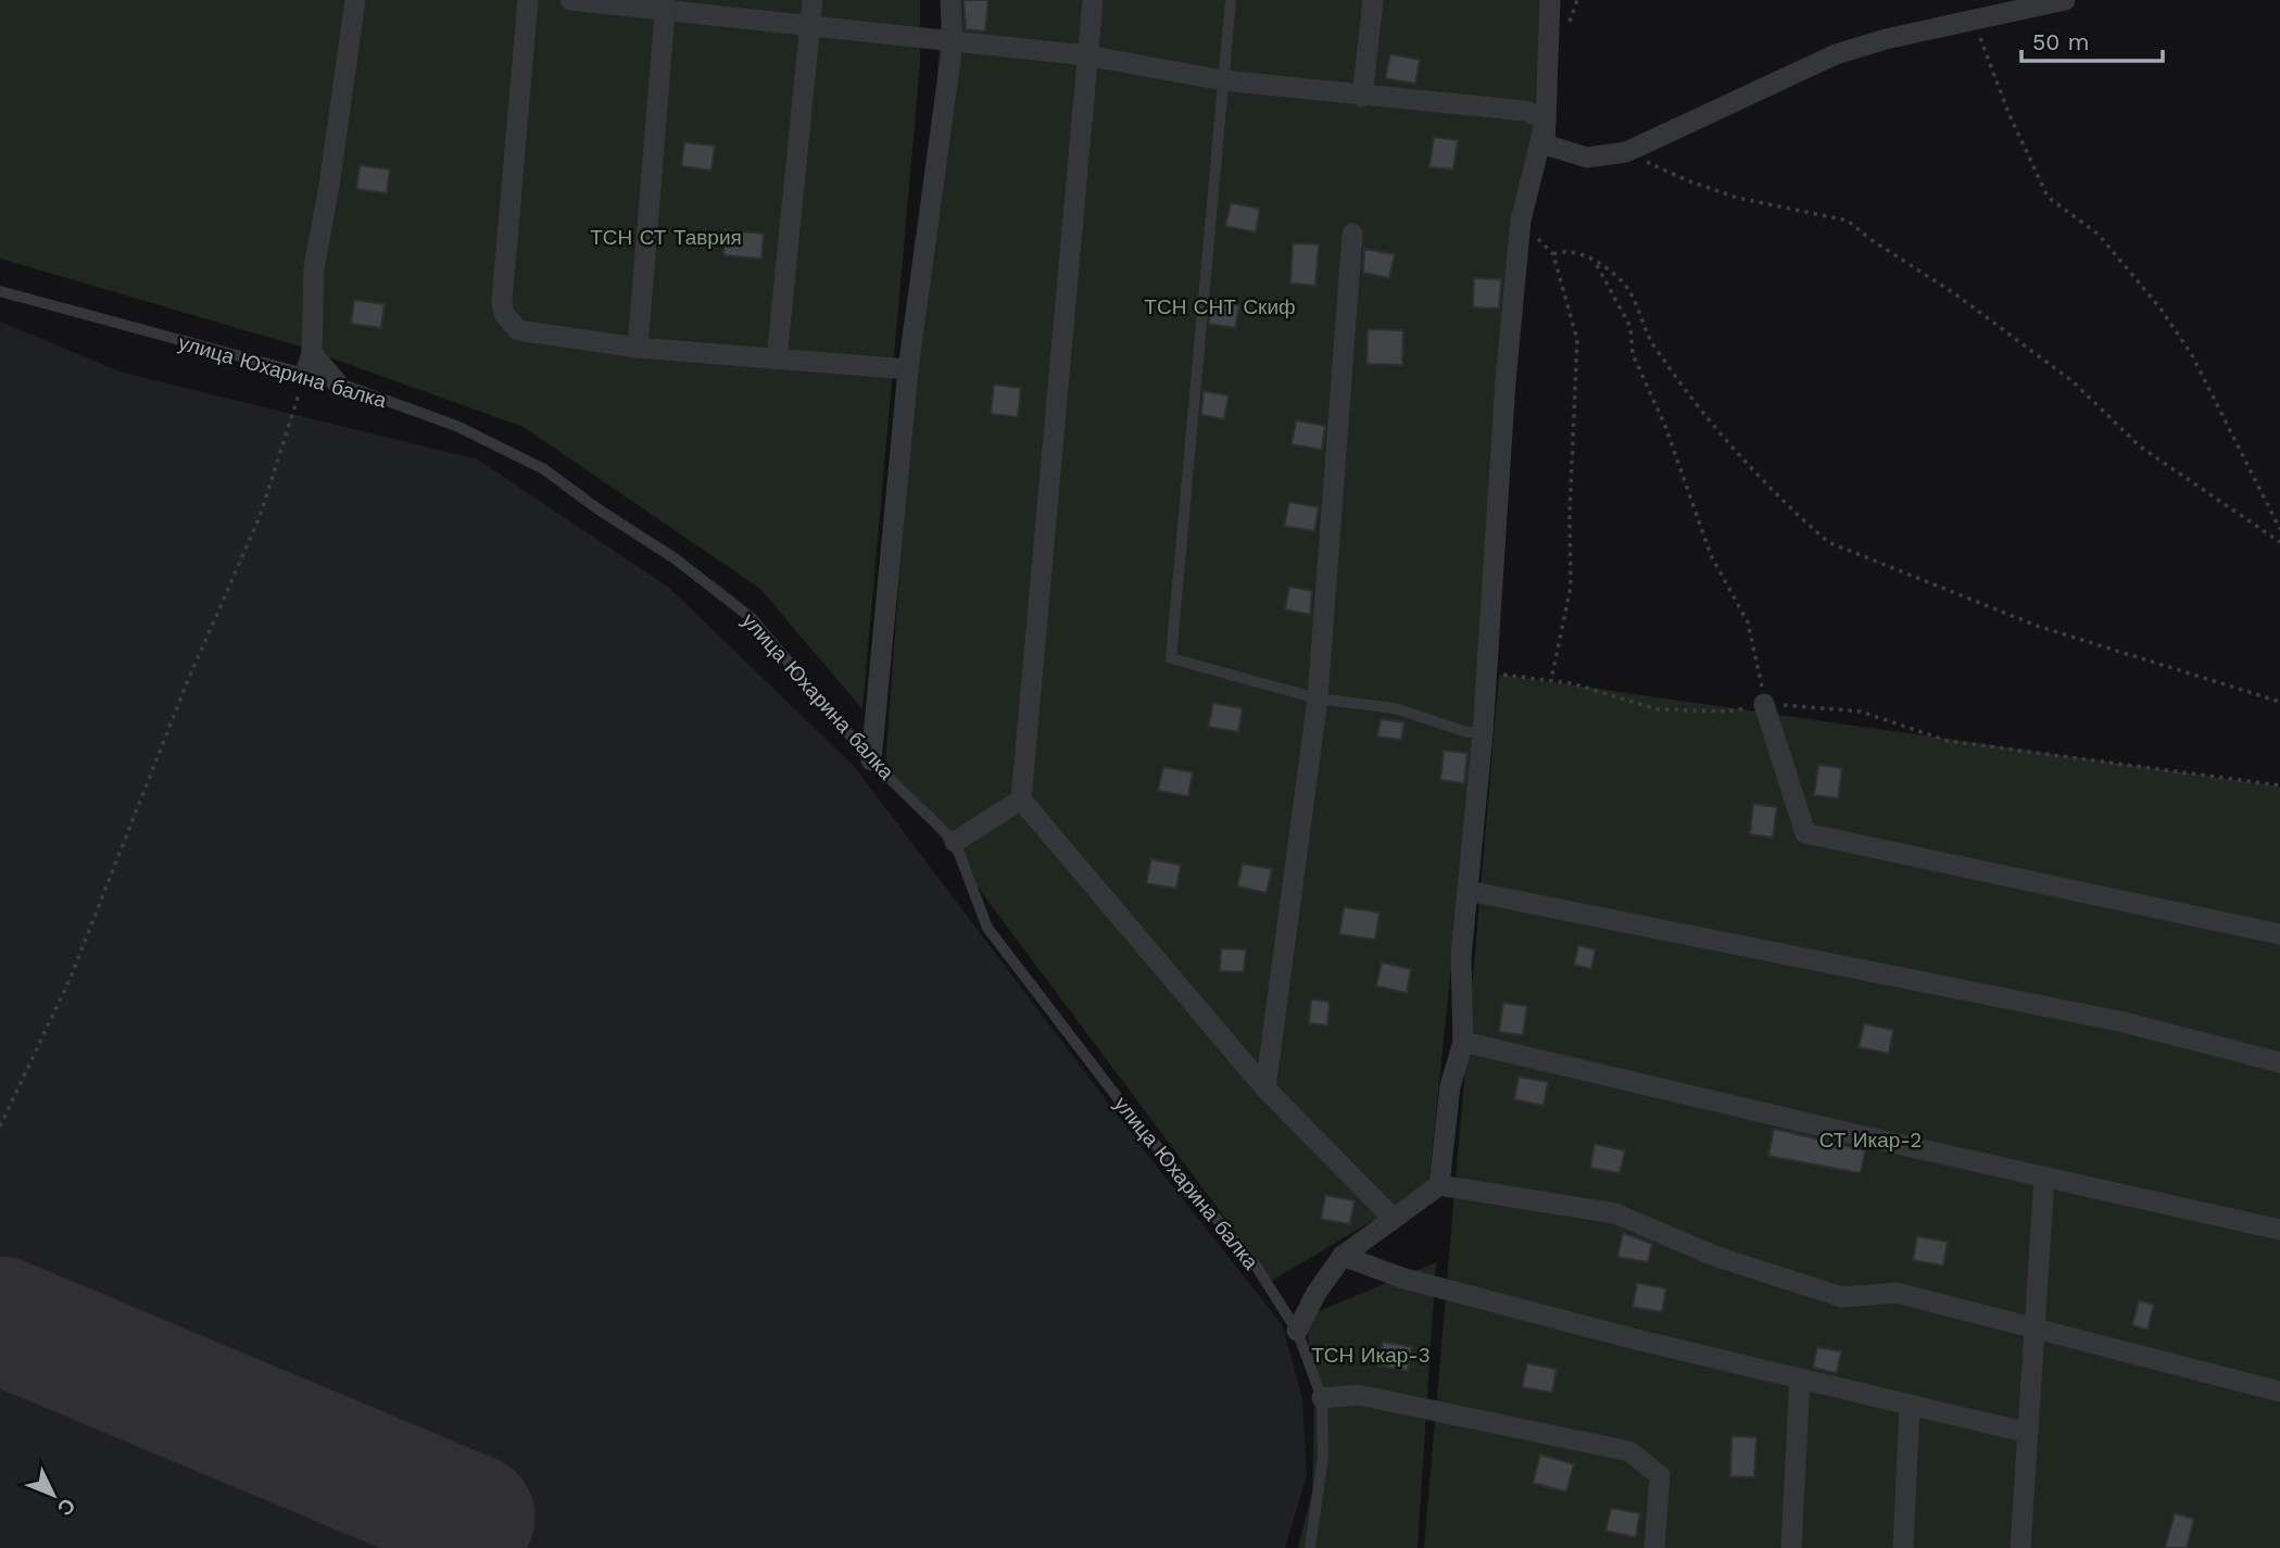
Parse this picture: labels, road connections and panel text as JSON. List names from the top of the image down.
{
  "streets": {
    "lane": ["улица Юхарина балка"]
  },
  "parks": [
    "ТСН СТ Таврия",
    "ТСН СНТ Скиф",
    "СТ Икар-2",
    "ТСН Икар-3"
  ],
  "scale_bar": "50 m",
  "north": "bottom right"
}
